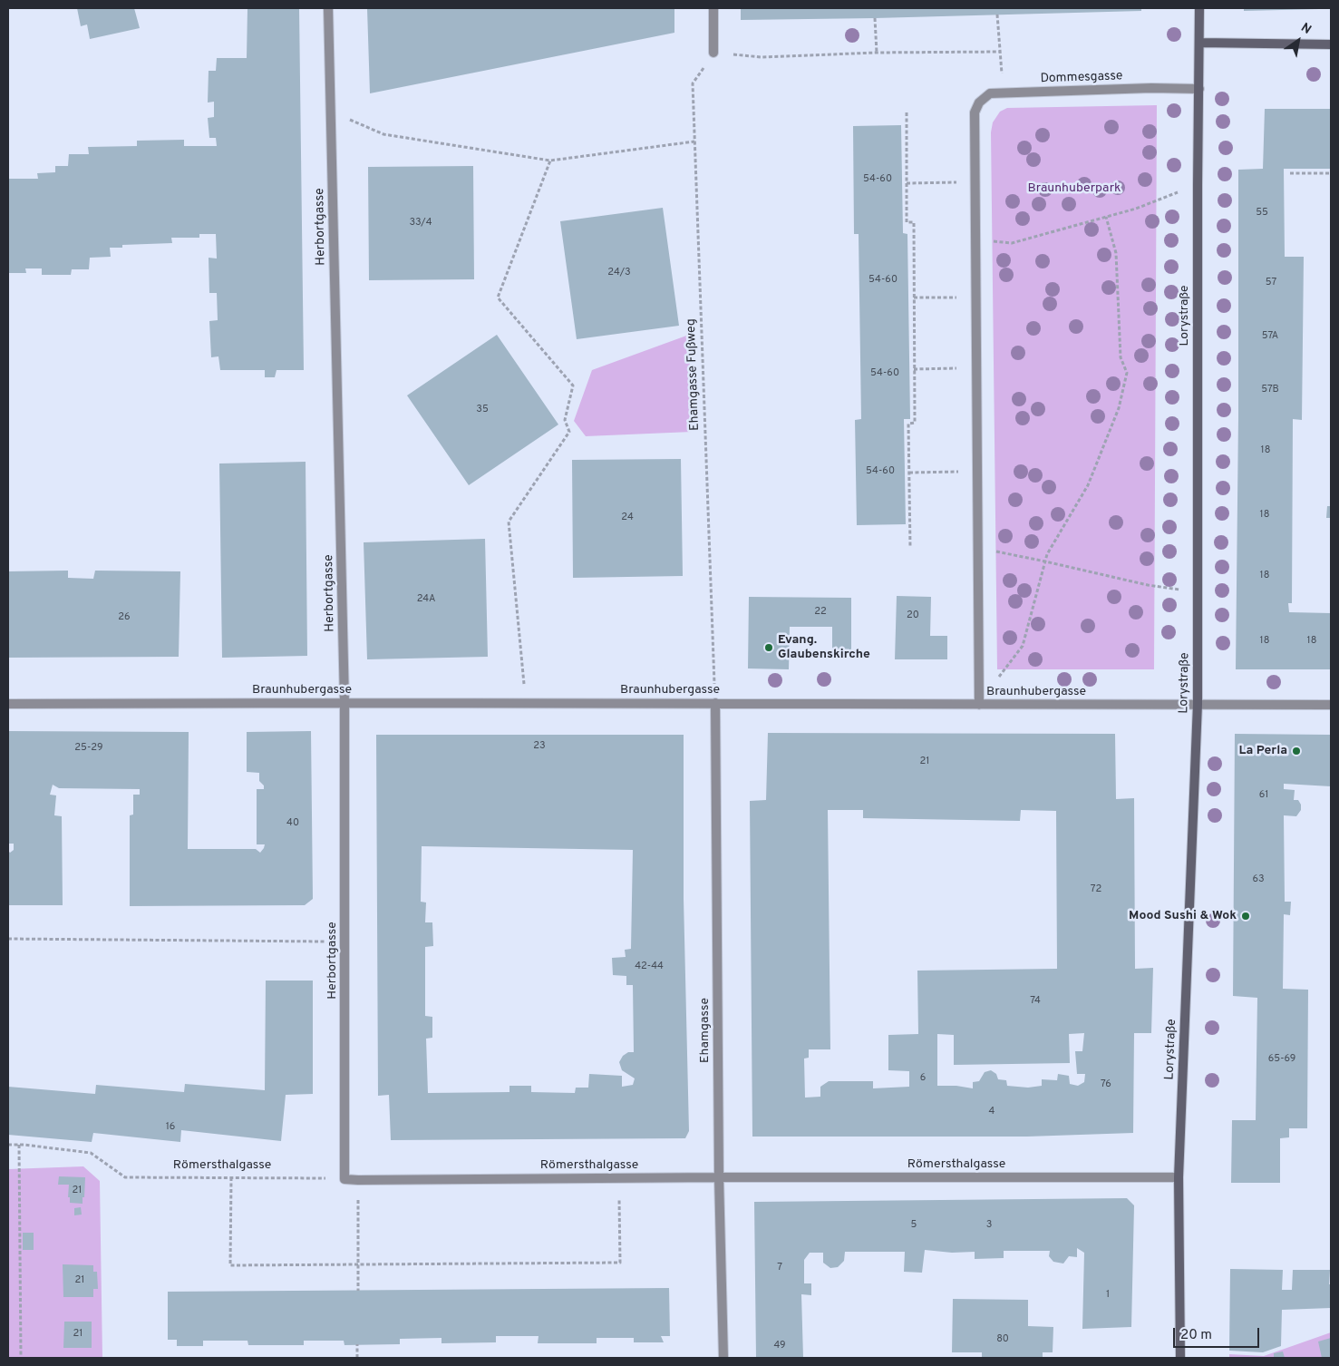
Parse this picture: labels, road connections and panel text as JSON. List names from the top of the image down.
{
  "streets": {
    "street": [
      "Dommesgasse",
      "Herbortgasse",
      "Lorystraße",
      "Braunhubergasse",
      "Ehamgasse",
      "Römersthalgasse"
    ],
    "path": ["Ehamgasse Fußweg"]
  },
  "crossings": [
    ["Dommesgasse", "Lorystraße"],
    ["Herbortgasse", "Braunhubergasse"],
    ["Herbortgasse", "Römersthalgasse"],
    ["Lorystraße", "Braunhubergasse"],
    ["Lorystraße", "Römersthalgasse"],
    ["Ehamgasse Fußweg", "Braunhubergasse"],
    ["Ehamgasse Fußweg", "Ehamgasse"],
    ["Braunhubergasse", "Ehamgasse"],
    ["Ehamgasse", "Römersthalgasse"]
  ],
  "parks": ["Braunhuberpark"],
  "places": ["Evang. Glaubenskirche", "La Perla", "Mood Sushi & Wok"],
  "house_numbers": [
    "54-60",
    "55",
    "33/4",
    "24/3",
    "54-60",
    "57",
    "57A",
    "54-60",
    "57B",
    "35",
    "18",
    "54-60",
    "18",
    "24",
    "18",
    "24A",
    "22",
    "20",
    "26",
    "18",
    "18",
    "23",
    "25-29",
    "21",
    "61",
    "40",
    "63",
    "72",
    "42-44",
    "74",
    "65-69",
    "6",
    "76",
    "4",
    "16",
    "21",
    "5",
    "3",
    "7",
    "21",
    "1",
    "21",
    "80",
    "49"
  ],
  "scale_bar": "20 m",
  "north": "top right"
}
